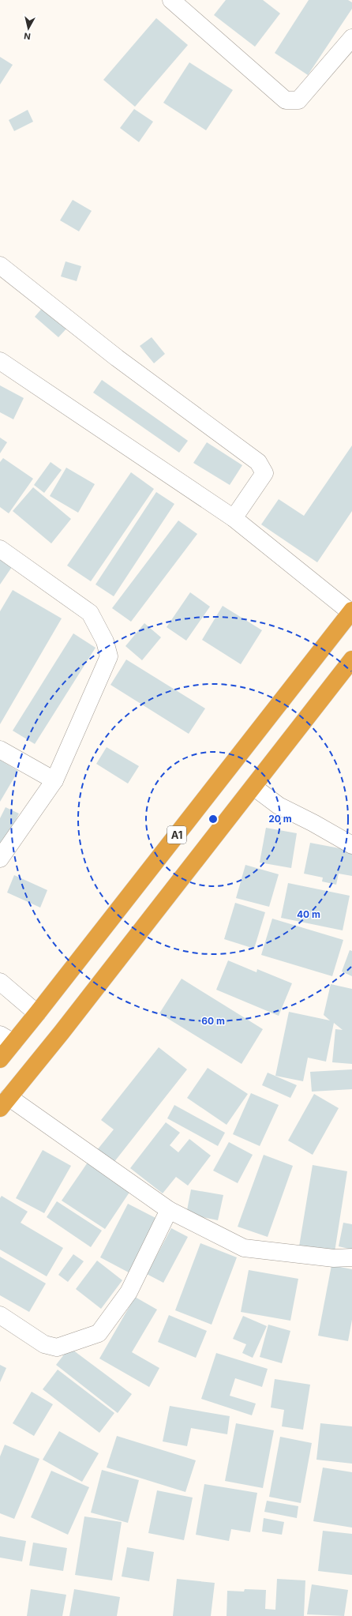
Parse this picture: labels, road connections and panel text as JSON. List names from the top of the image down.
{
  "streets": {
    "highway": ["A1"]
  },
  "north": "bottom",
  "rings": ["20 m", "40 m", "60 m"]
}
